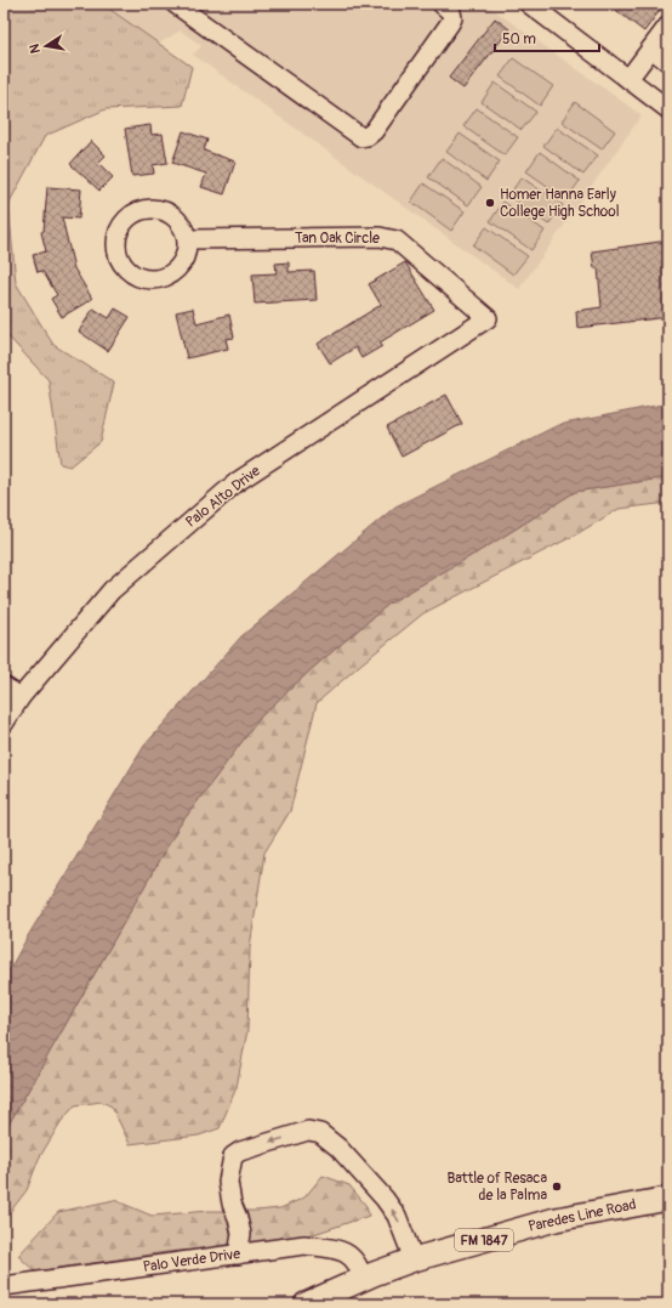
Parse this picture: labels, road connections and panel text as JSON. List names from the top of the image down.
{
  "streets": {
    "main road": ["Paredes Line Road", "FM 1847"],
    "street": ["Tan Oak Circle", "Palo Alto Drive", "Palo Verde Drive"]
  },
  "crossings": [
    ["Tan Oak Circle", "Palo Alto Drive"],
    ["Paredes Line Road", "Palo Verde Drive"]
  ],
  "places": ["Homer Hanna Early College High School", "Battle of Resaca de la Palma"],
  "scale_bar": "50 m",
  "north": "left"
}
